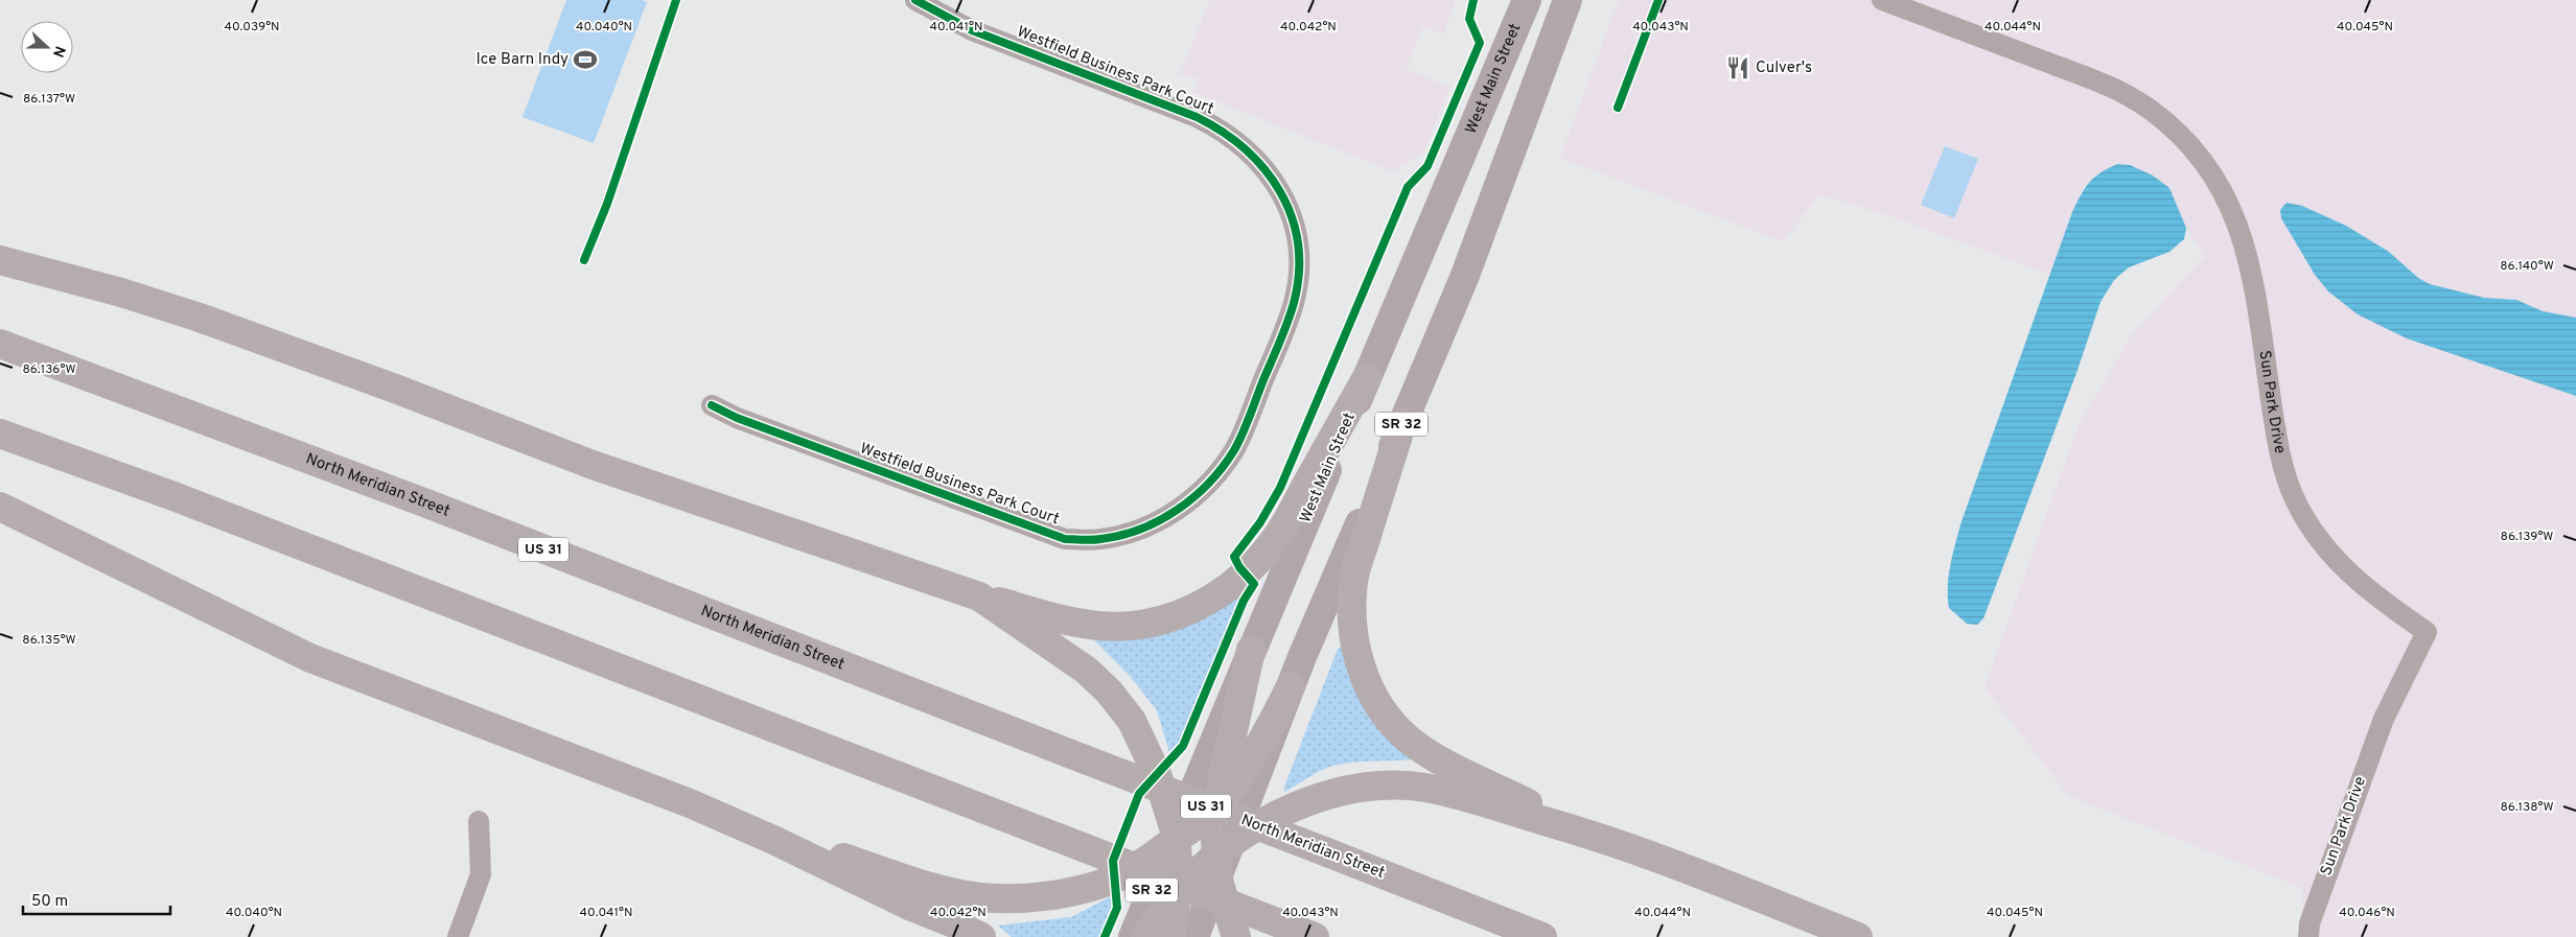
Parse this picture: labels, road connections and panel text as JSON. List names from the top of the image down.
{
  "streets": {
    "highway": ["North Meridian Street", "US 31"],
    "main road": ["West Main Street", "SR 32"],
    "street": ["Westfield Business Park Court", "Sun Park Drive"]
  },
  "places": {
    "sports": ["Ice Barn Indy"],
    "restaurant": ["Culver's"]
  },
  "scale_bar": "50 m",
  "north": "right",
  "coordinates": [
    "40.044°N",
    "40.045°N",
    "40.039°N",
    "40.040°N",
    "40.041°N",
    "40.042°N",
    "40.043°N",
    "86.137°W",
    "86.140°W",
    "86.136°W",
    "86.139°W",
    "86.135°W",
    "86.138°W",
    "40.046°N"
  ]
}
